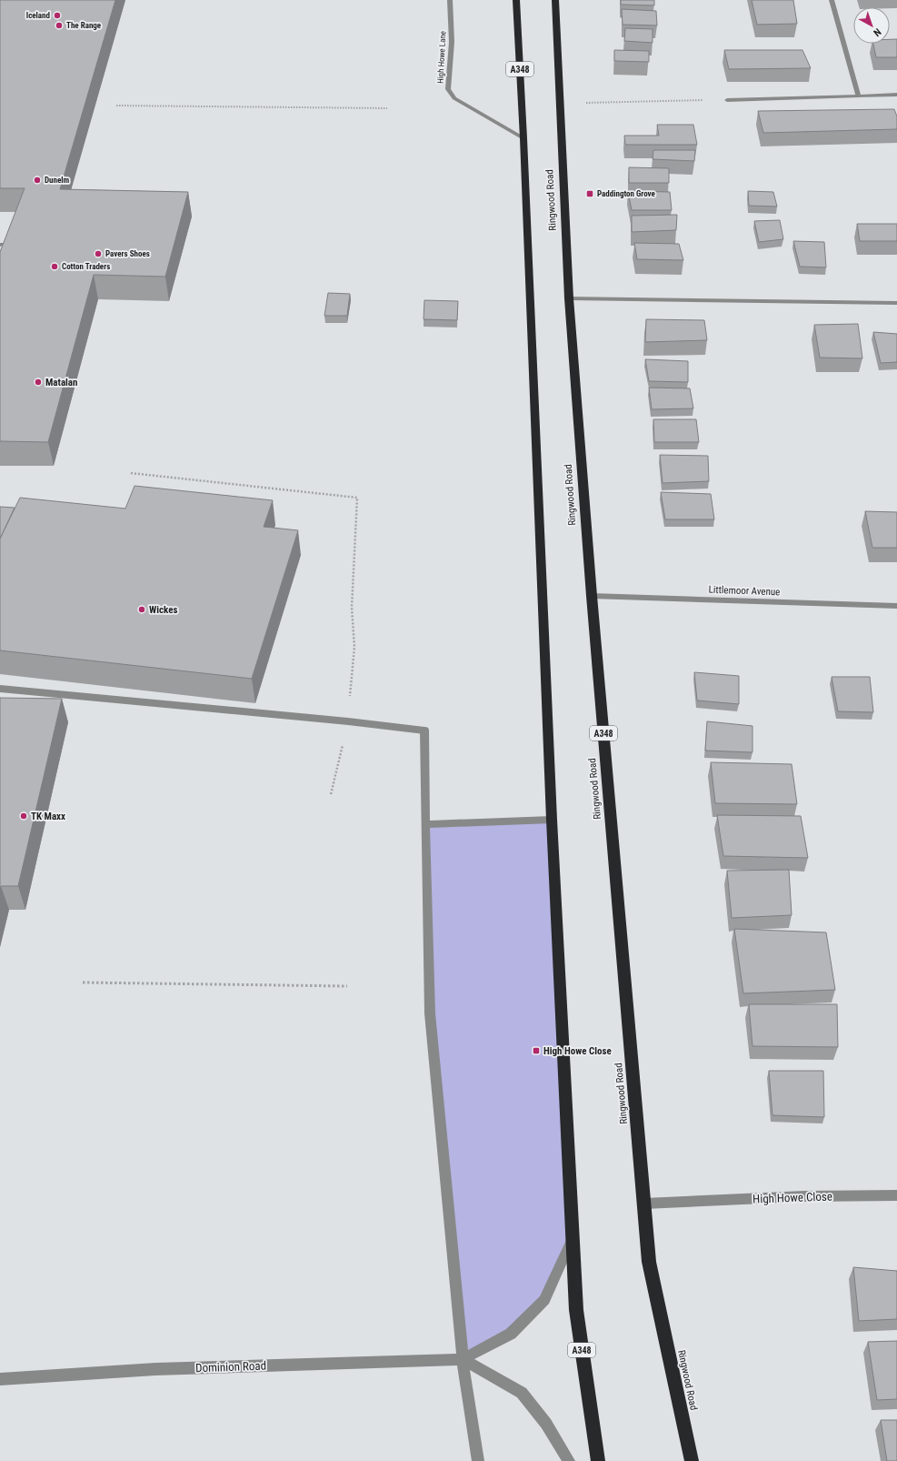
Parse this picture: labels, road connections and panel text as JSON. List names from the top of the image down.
{
  "streets": {
    "highway": ["A348", "Ringwood Road"],
    "street": [
      "High Howe Lane",
      "Littlemoor Avenue",
      "High Howe Close",
      "Dominion Road"
    ]
  },
  "crossings": [
    ["High Howe Lane", "A348"],
    ["Ringwood Road", "Littlemoor Avenue"],
    ["Ringwood Road", "High Howe Close"]
  ],
  "places": {
    "other": [
      "Iceland",
      "The Range",
      "Dunelm",
      "Pavers Shoes",
      "Cotton Traders",
      "Matalan",
      "Wickes",
      "TK Maxx"
    ],
    "transit": ["Paddington Grove", "High Howe Close"]
  },
  "north": "bottom right"
}
